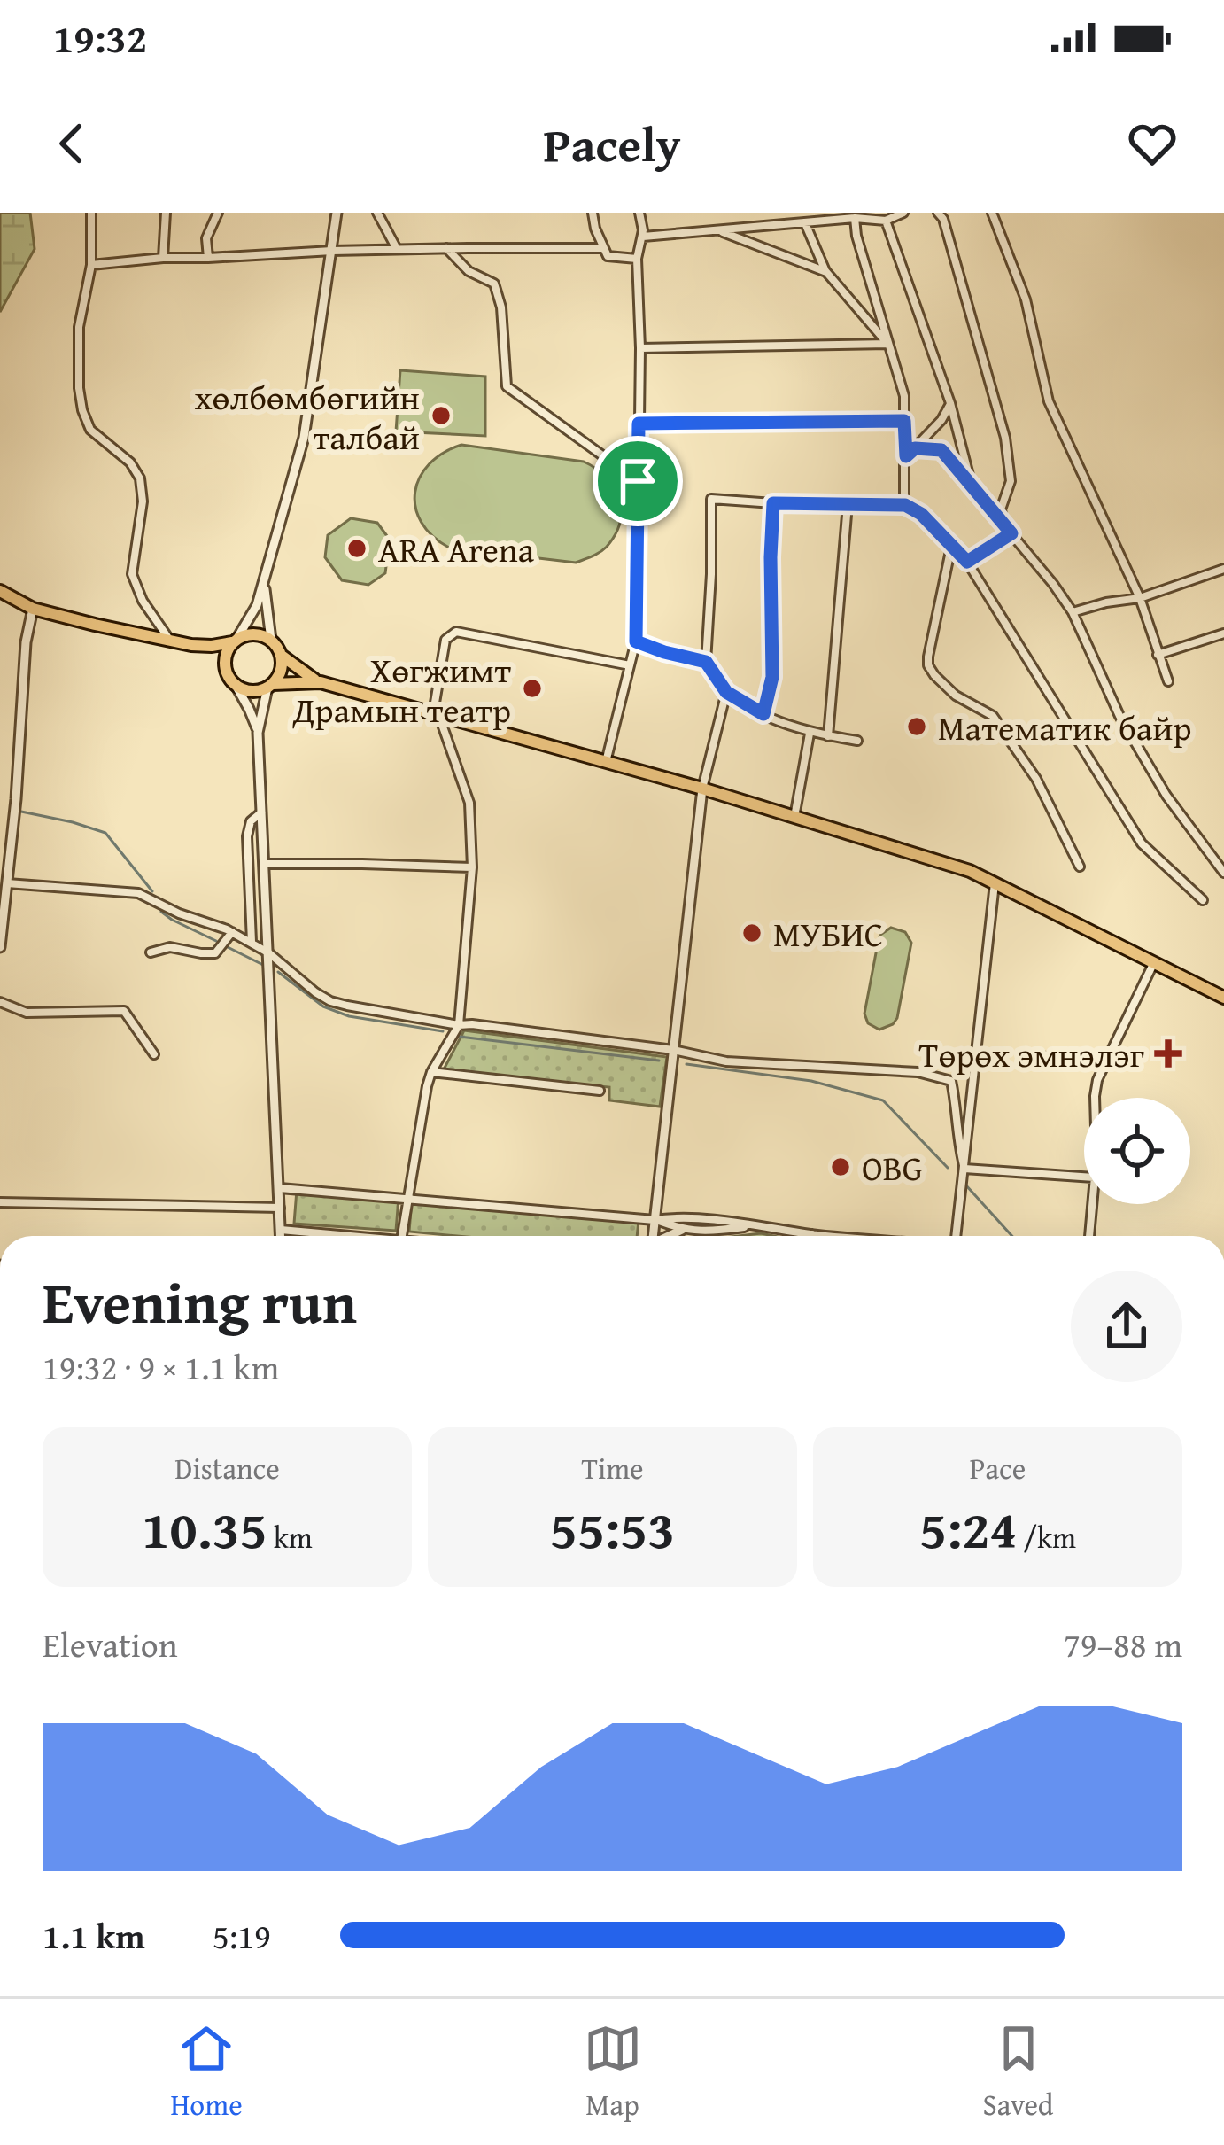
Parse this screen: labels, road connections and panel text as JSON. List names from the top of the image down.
{
  "places": {
    "other": [
      "хөлбөмбөгийн талбай",
      "ARA Arena",
      "Хөгжимт Драмын театр",
      "Математик байр",
      "МУБИС",
      "OBG"
    ],
    "health": ["Төрөх эмнэлэг"]
  },
  "page": {
    "status": "19:32",
    "header": "Pacely",
    "heading": ["Evening run", "19:32 · 9 × 1.1 km"],
    "stats": [
      ["Distance", "10.35 km"],
      ["Time", "55:53"],
      ["Pace", "5:24 /km"]
    ],
    "chart": ["Elevation", "79–88 m"],
    "list": [
      {
        "name": "1.1 km",
        "note": "5:19"
      }
    ],
    "tabs": ["Home", "Map", "Saved"]
  }
}
